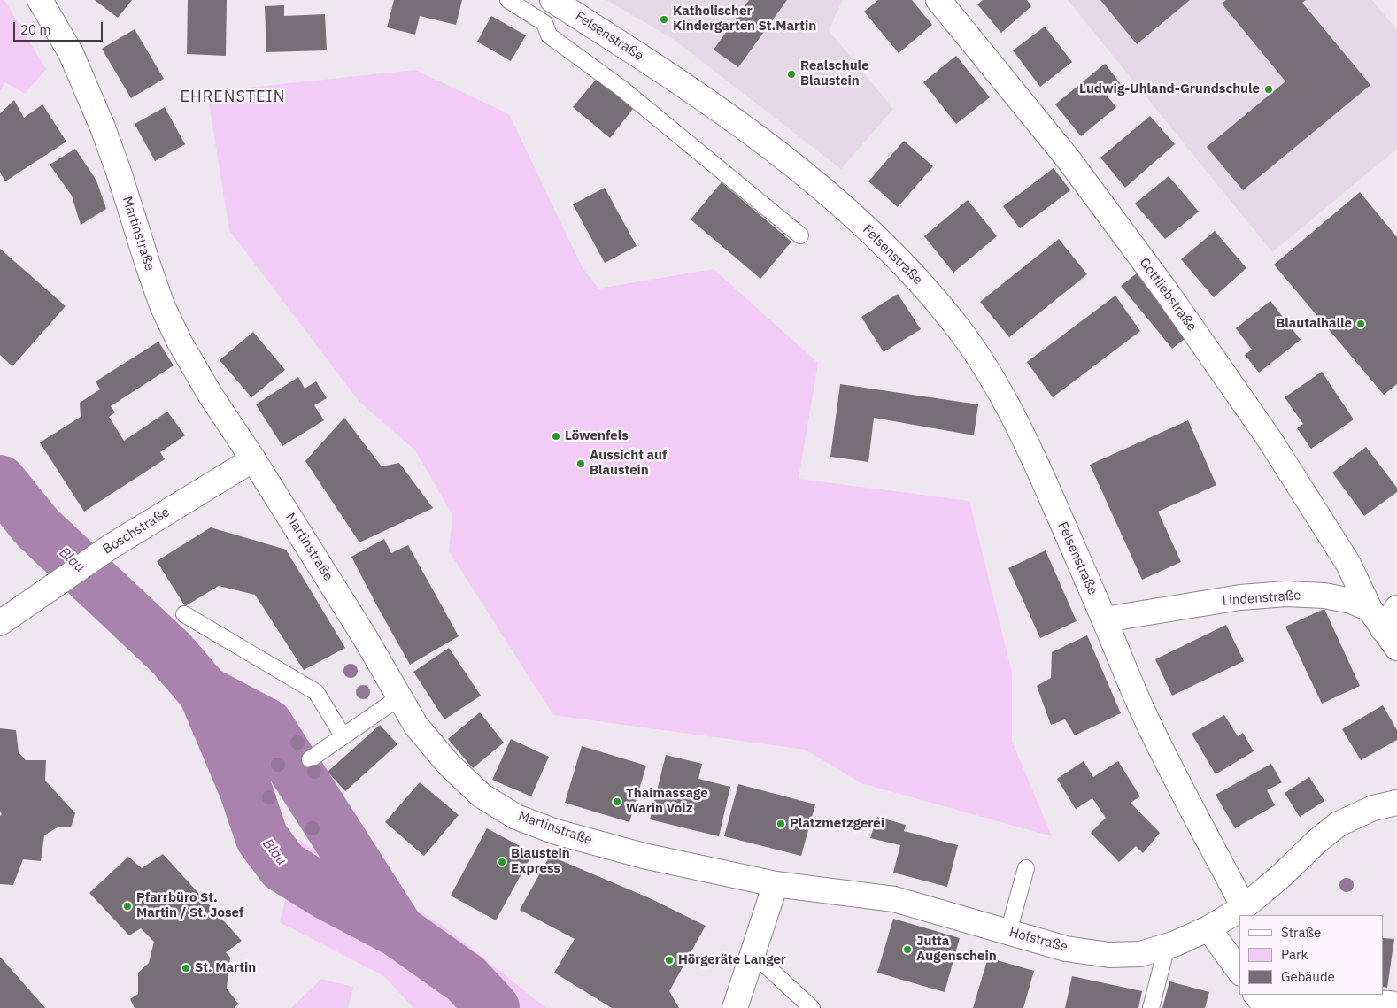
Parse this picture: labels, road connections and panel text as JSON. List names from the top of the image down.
{
  "streets": {
    "street": [
      "Felsenstraße",
      "Martinstraße",
      "Gottliebstraße",
      "Boschstraße",
      "Lindenstraße",
      "Hofstraße"
    ]
  },
  "crossings": [
    ["Felsenstraße", "Lindenstraße"],
    ["Martinstraße", "Boschstraße"],
    ["Martinstraße", "Hofstraße"],
    ["Gottliebstraße", "Lindenstraße"]
  ],
  "districts": ["EHRENSTEIN"],
  "water": ["Blau"],
  "places": [
    "Katholischer Kindergarten St.Martin",
    "Realschule Blaustein",
    "Ludwig-Uhland-Grundschule",
    "Blautalhalle",
    "Löwenfels",
    "Aussicht auf Blaustein",
    "Thaimassage Warin Volz",
    "Platzmetzgerei",
    "Blaustein Express",
    "Pfarrbüro St. Martin / St. Josef",
    "Jutta Augenschein",
    "Hörgeräte Langer",
    "St. Martin"
  ],
  "legend": ["Straße", "Park", "Gebäude"],
  "scale_bar": "20 m"
}
